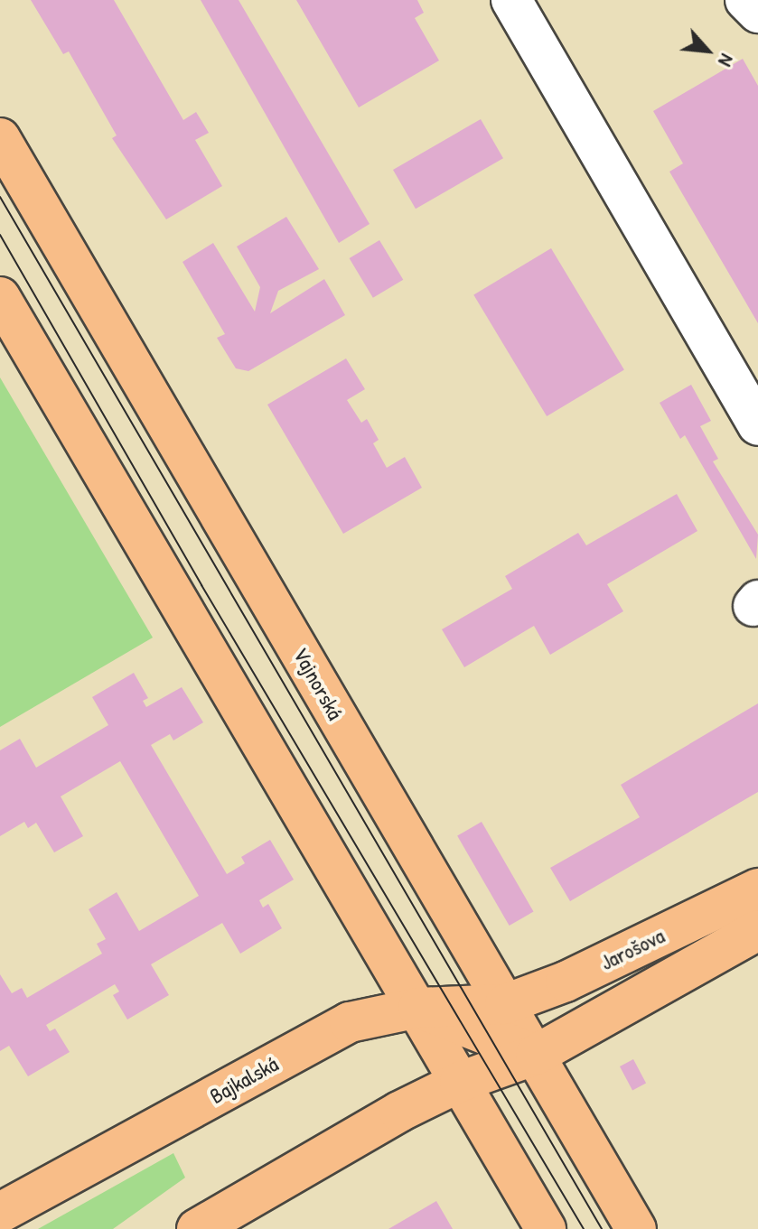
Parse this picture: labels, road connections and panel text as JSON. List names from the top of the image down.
{
  "streets": {
    "main road": ["Vajnorská", "Jarošova", "Bajkalská"]
  },
  "crossings": [
    ["Vajnorská", "Jarošova"],
    ["Vajnorská", "Bajkalská"],
    ["Jarošova", "Bajkalská"]
  ],
  "north": "bottom right"
}
